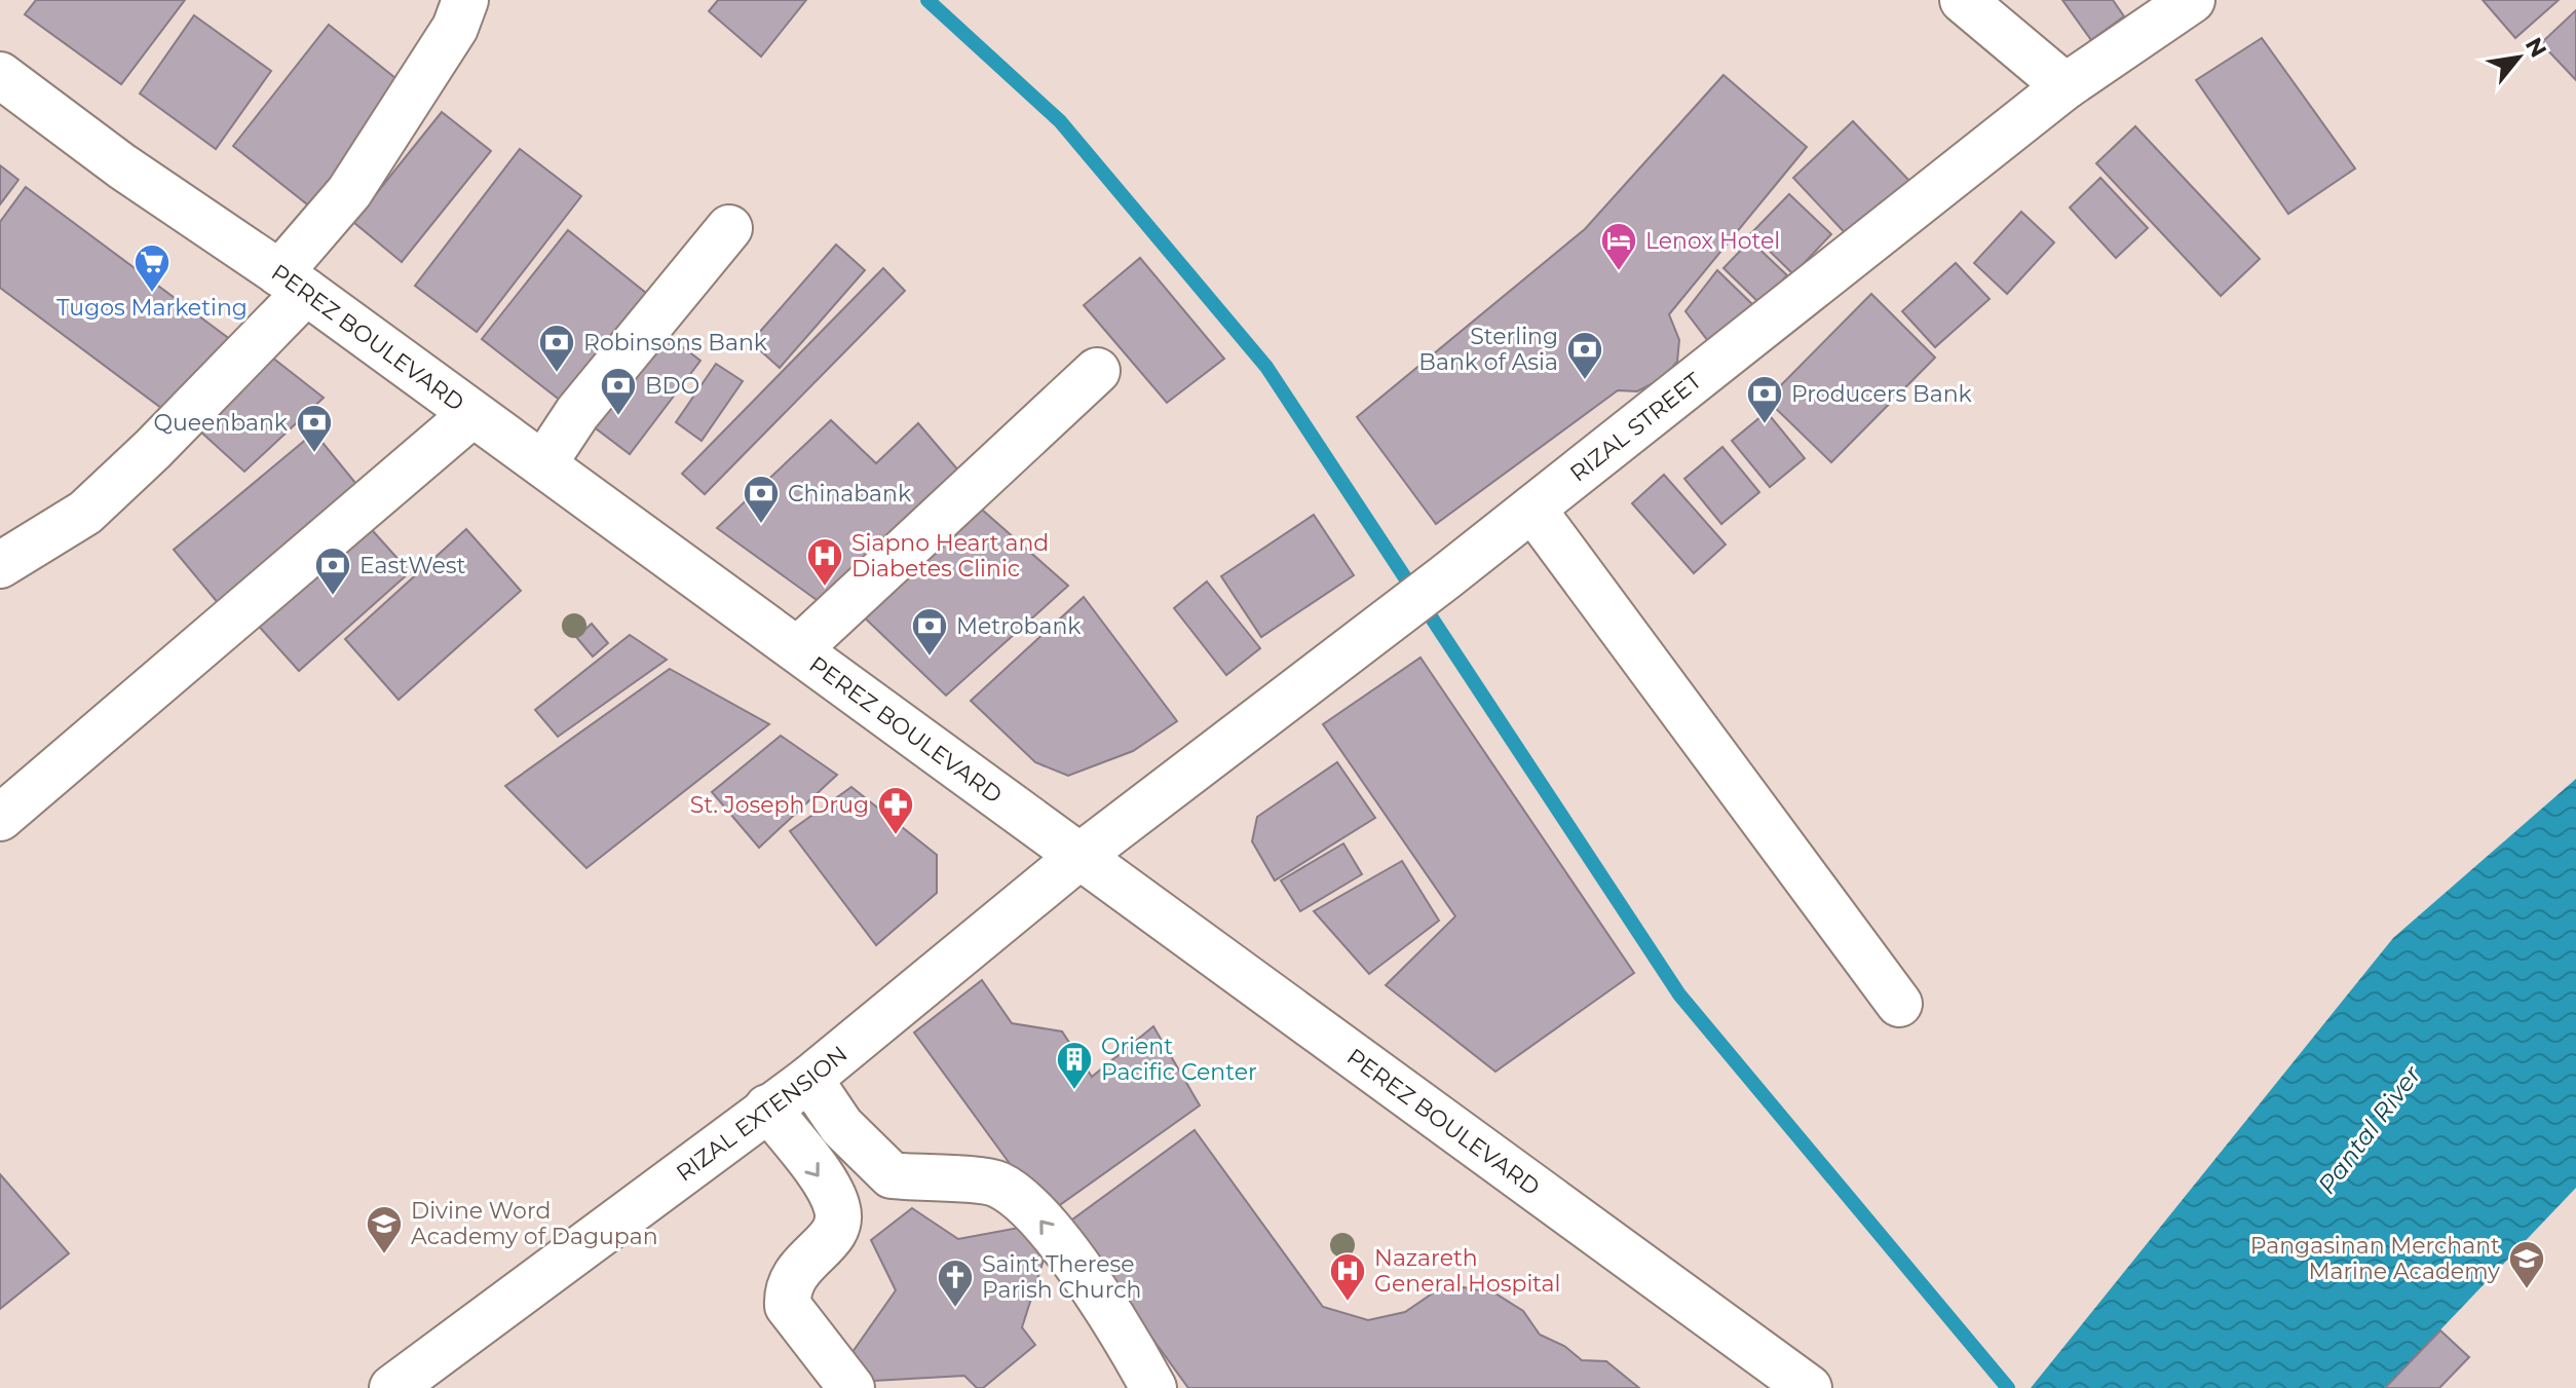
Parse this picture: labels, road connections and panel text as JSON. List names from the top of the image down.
{
  "streets": {
    "street": ["PEREZ BOULEVARD", "RIZAL STREET", "RIZAL EXTENSION"]
  },
  "crossings": [
    ["PEREZ BOULEVARD", "RIZAL STREET"],
    ["PEREZ BOULEVARD", "RIZAL EXTENSION"],
    ["RIZAL STREET", "RIZAL EXTENSION"]
  ],
  "water": ["Pantal River"],
  "places": {
    "hotel": ["Lenox Hotel"],
    "supermarket": ["Tugos Marketing"],
    "bank": [
      "Robinsons Bank",
      "Sterling Bank of Asia",
      "BDO",
      "Producers Bank",
      "Queenbank",
      "Chinabank",
      "EastWest",
      "Metrobank"
    ],
    "hospital": ["Siapno Heart and Diabetes Clinic", "Nazareth General Hospital"],
    "pharmacy": ["St. Joseph Drug"],
    "building": ["Orient Pacific Center"],
    "school or university": ["Divine Word Academy of Dagupan", "Pangasinan Merchant Marine Academy"],
    "church": ["Saint Therese Parish Church"]
  },
  "north": "top right"
}
